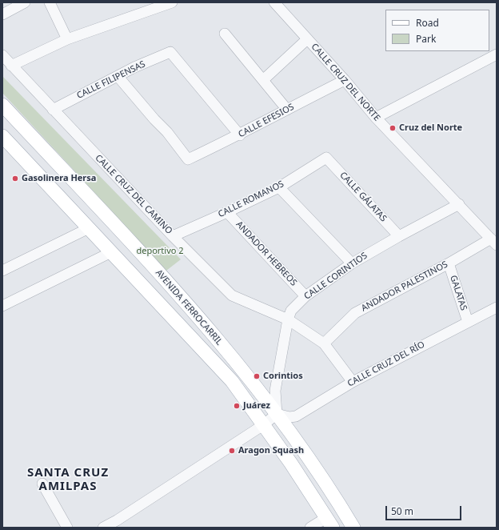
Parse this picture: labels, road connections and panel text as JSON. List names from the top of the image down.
{
  "streets": {
    "main road": ["AVENIDA FERROCARRIL"],
    "street": [
      "CALLE FILIPENSAS",
      "CALLE CRUZ DEL NORTE",
      "CALLE EFESIOS",
      "CALLE CRUZ DEL CAMINO",
      "CALLE GÁLATAS",
      "CALLE ROMANOS",
      "ANDADOR HEBREOS",
      "CALLE CORINTIOS",
      "ANDADOR PALESTINOS",
      "GALATAS",
      "CALLE CRUZ DEL RÍO"
    ]
  },
  "crossings": [
    ["CALLE FILIPENSAS", "CALLE EFESIOS"],
    ["CALLE FILIPENSAS", "CALLE CRUZ DEL CAMINO"],
    ["CALLE CRUZ DEL NORTE", "CALLE EFESIOS"],
    ["CALLE CRUZ DEL NORTE", "CALLE CORINTIOS"],
    ["CALLE CRUZ DEL NORTE", "ANDADOR PALESTINOS"],
    ["CALLE CRUZ DEL CAMINO", "CALLE ROMANOS"],
    ["CALLE CRUZ DEL CAMINO", "CALLE CORINTIOS"],
    ["CALLE CRUZ DEL CAMINO", "ANDADOR PALESTINOS"],
    ["CALLE CRUZ DEL CAMINO", "CALLE CRUZ DEL RÍO"],
    ["CALLE GÁLATAS", "CALLE ROMANOS"],
    ["CALLE GÁLATAS", "CALLE CORINTIOS"],
    ["CALLE ROMANOS", "ANDADOR HEBREOS"],
    ["ANDADOR HEBREOS", "CALLE CORINTIOS"],
    ["CALLE CORINTIOS", "AVENIDA FERROCARRIL"],
    ["CALLE CORINTIOS", "CALLE CRUZ DEL RÍO"],
    ["ANDADOR PALESTINOS", "GALATAS"],
    ["GALATAS", "CALLE CRUZ DEL RÍO"],
    ["AVENIDA FERROCARRIL", "CALLE CRUZ DEL RÍO"]
  ],
  "districts": ["SANTA CRUZ AMILPAS"],
  "parks": ["deportivo 2"],
  "places": [
    "Cruz del Norte",
    "Gasolinera Hersa",
    "Corintios",
    "Juárez",
    "Aragon Squash"
  ],
  "legend": ["Road", "Park"],
  "scale_bar": "50 m"
}
